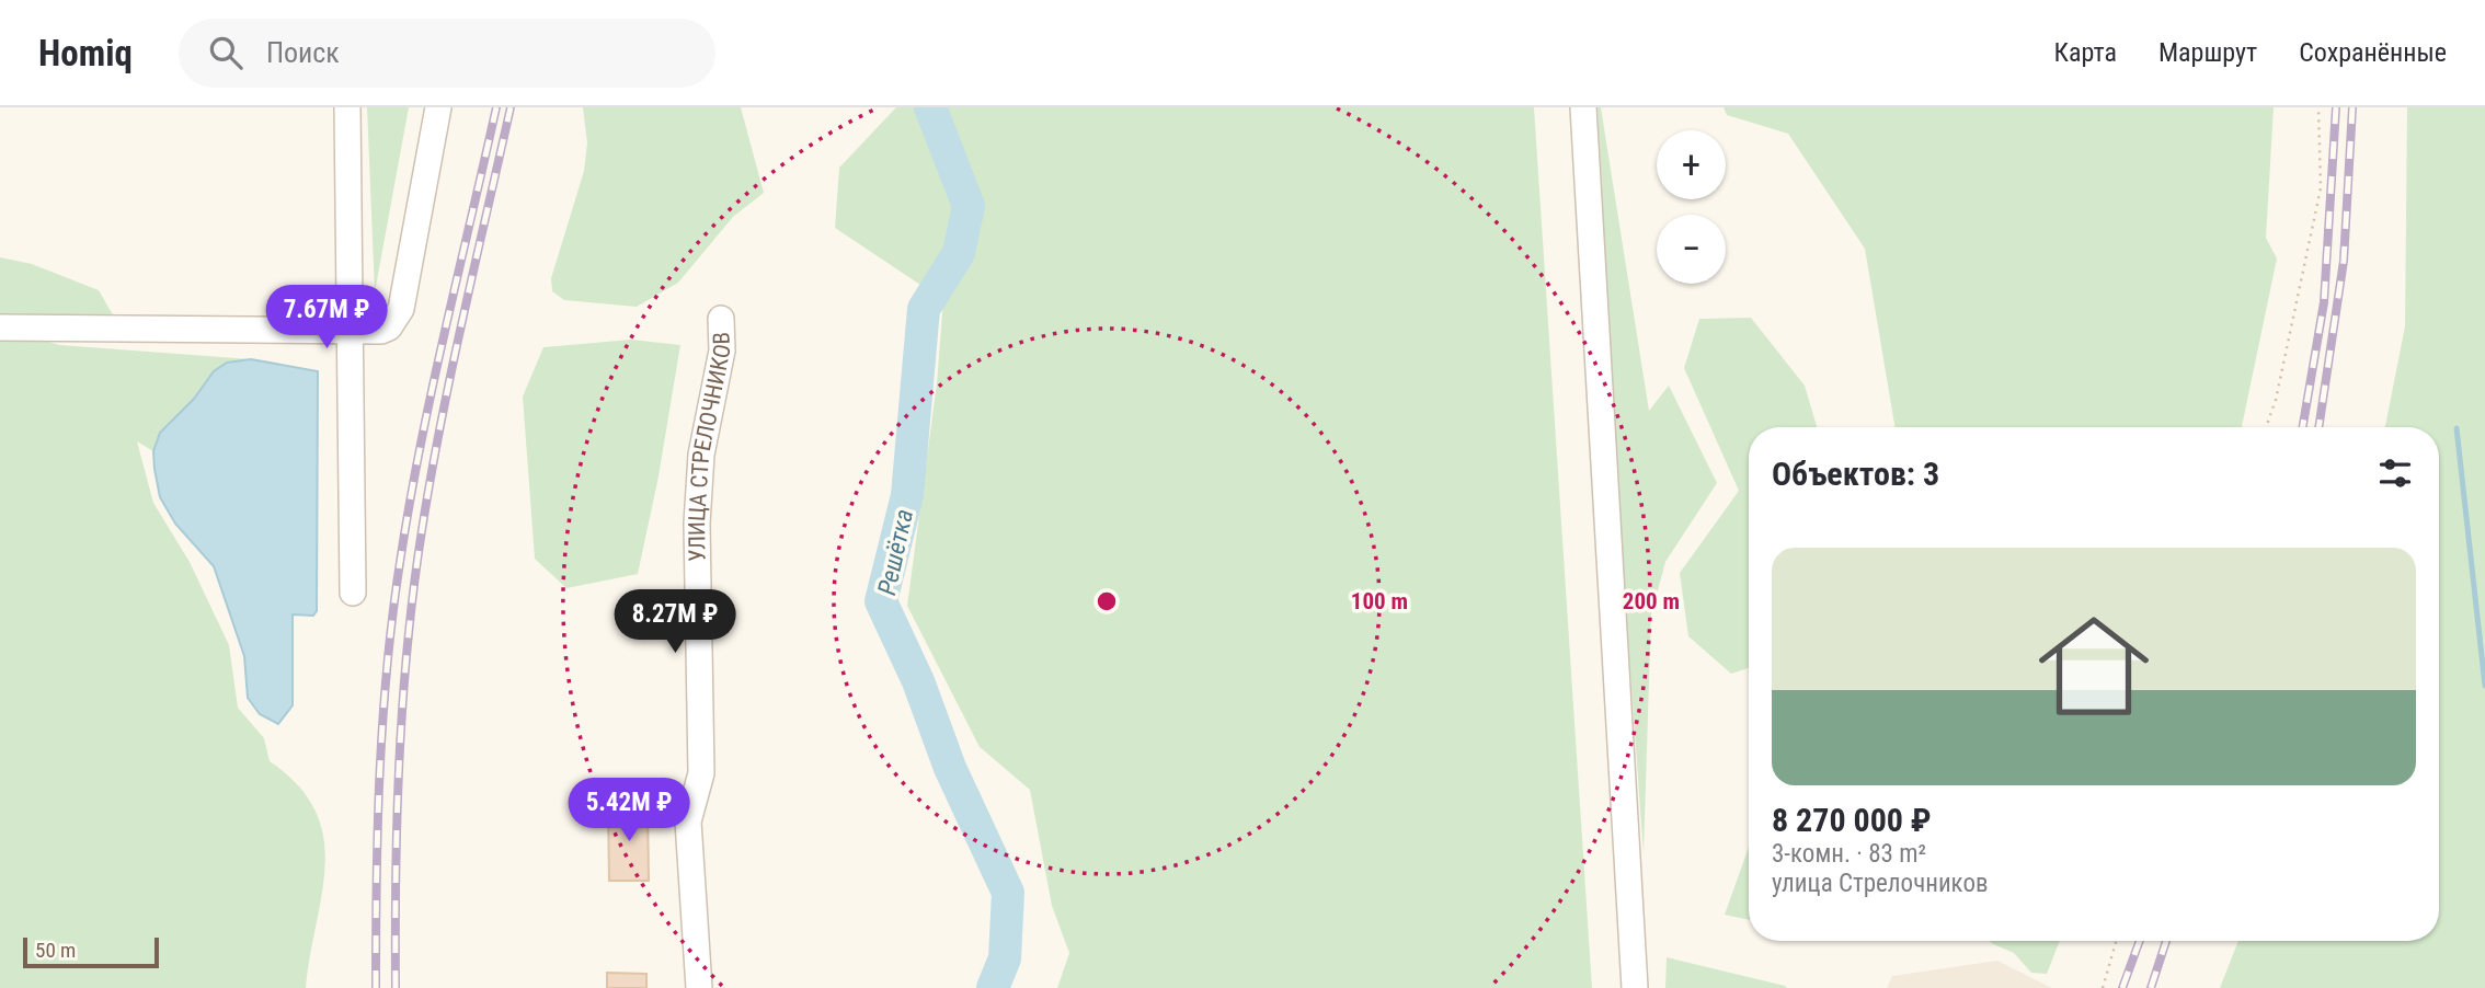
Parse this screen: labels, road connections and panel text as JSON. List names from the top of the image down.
{
  "streets": {
    "street": ["УЛИЦА СТРЕЛОЧНИКОВ"]
  },
  "water": ["Решётка"],
  "scale_bar": "50 m",
  "page": {
    "header": "Homiq",
    "search": "Поиск",
    "nav": ["Карта", "Маршрут", "Сохранённые"],
    "map_buttons": ["+", "−"],
    "price": ["7.67M ₽", "8.27M ₽", "5.42M ₽"],
    "heading": "Объектов: 3",
    "list": [
      {
        "name": "8 270 000 ₽",
        "note": "3-комн. · 83 m² · улица Стрелочников"
      }
    ],
    "scale": "50 m"
  },
  "rings": ["100 m", "200 m"]
}
